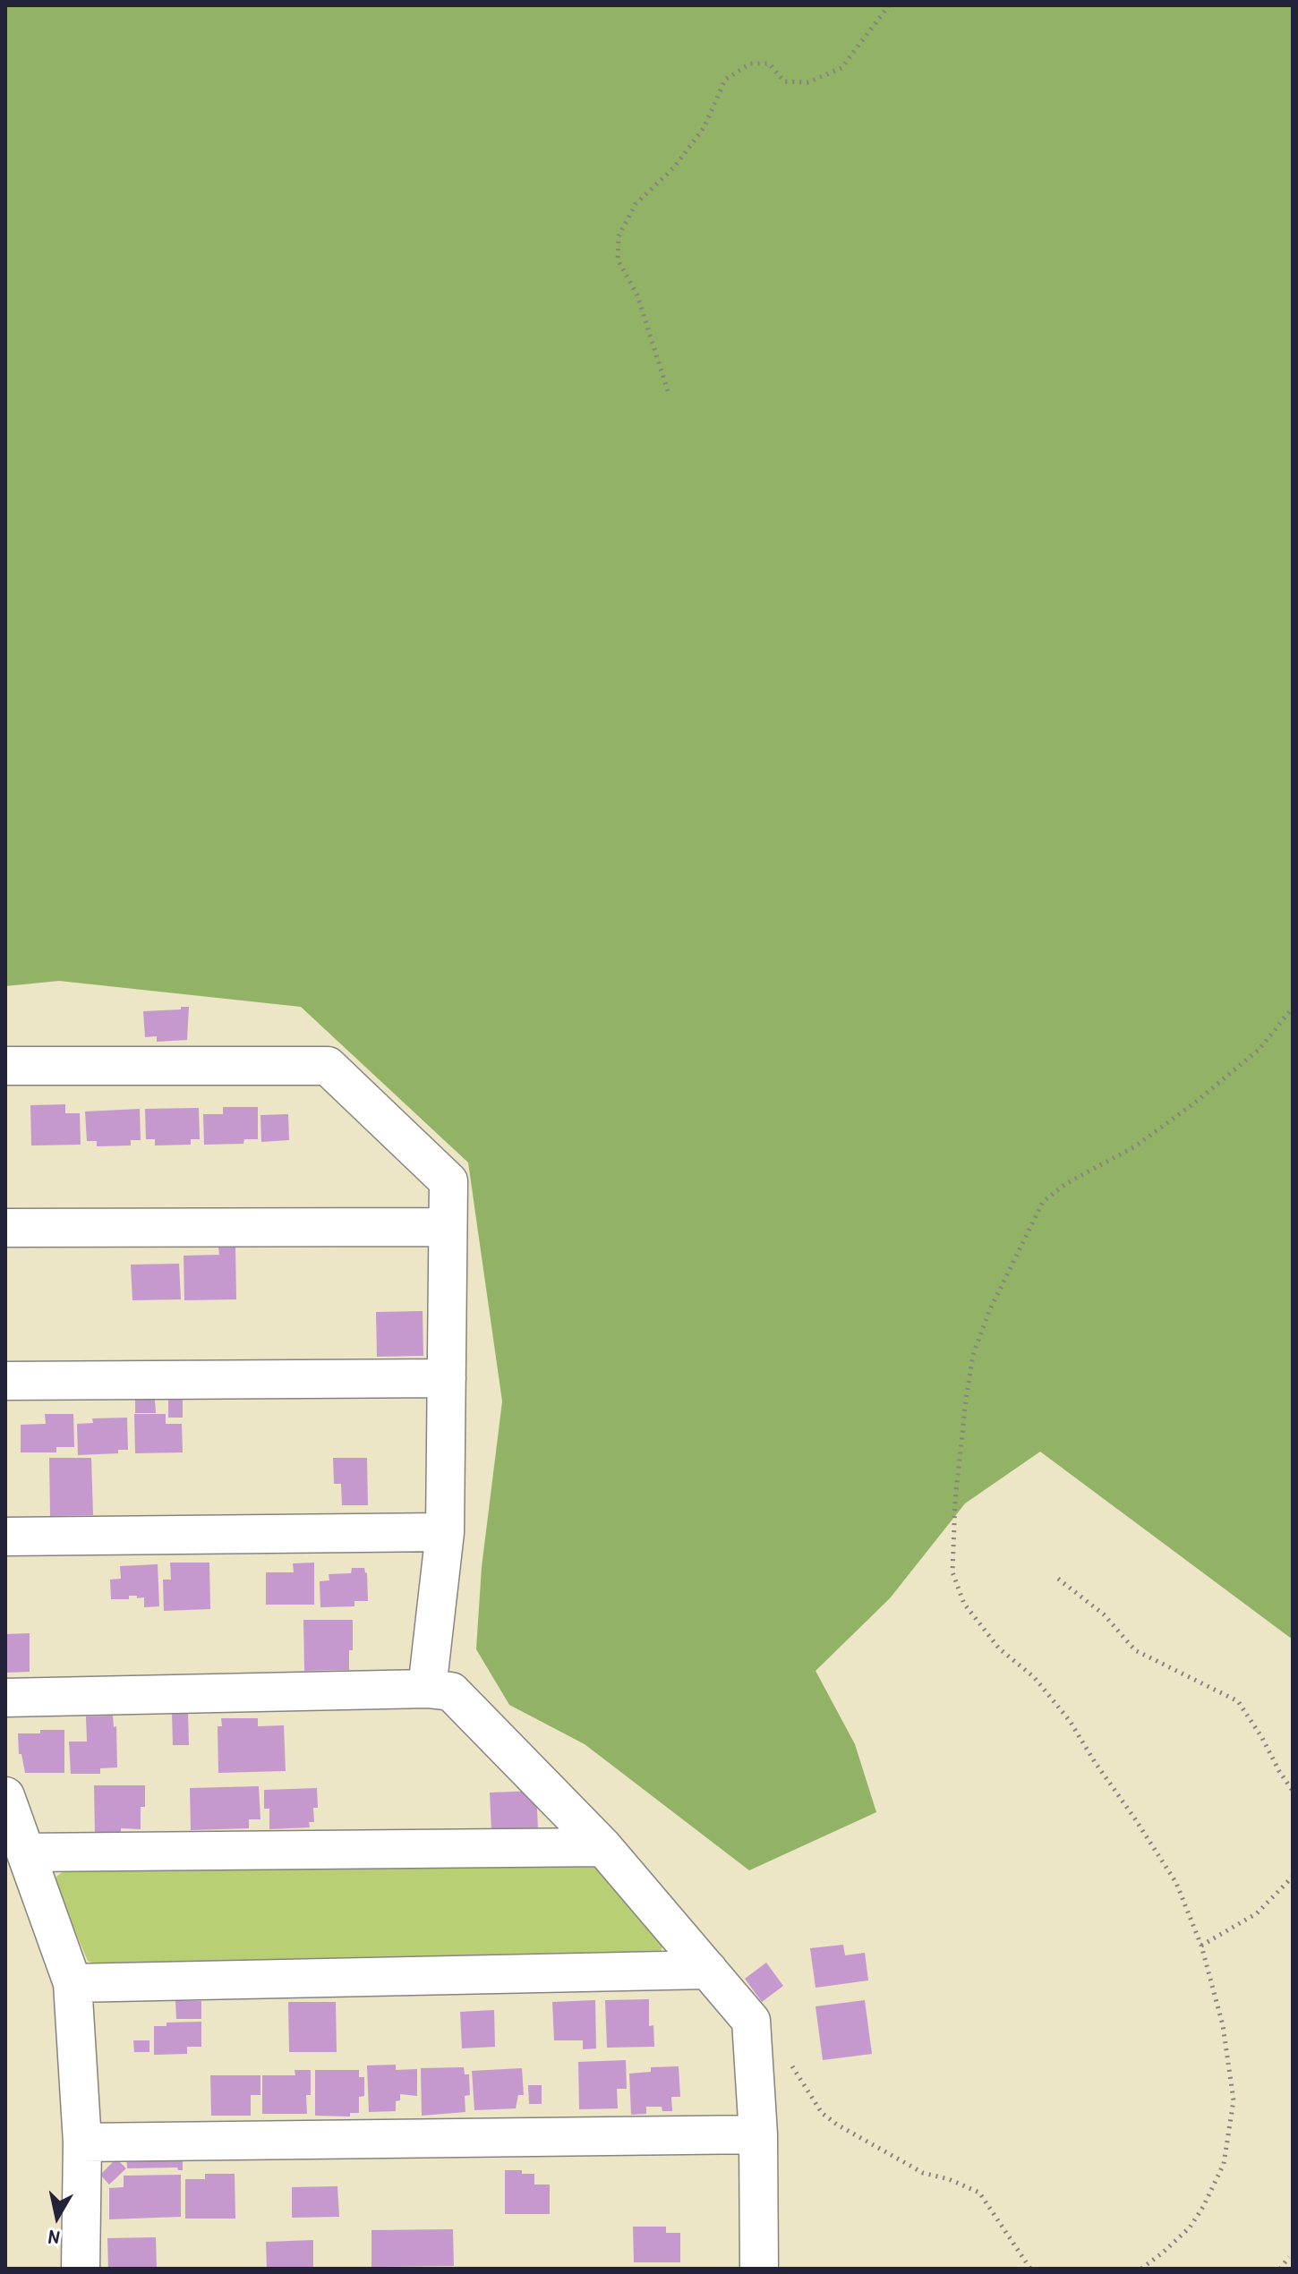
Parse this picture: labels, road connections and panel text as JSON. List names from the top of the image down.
{
  "north": "bottom"
}
